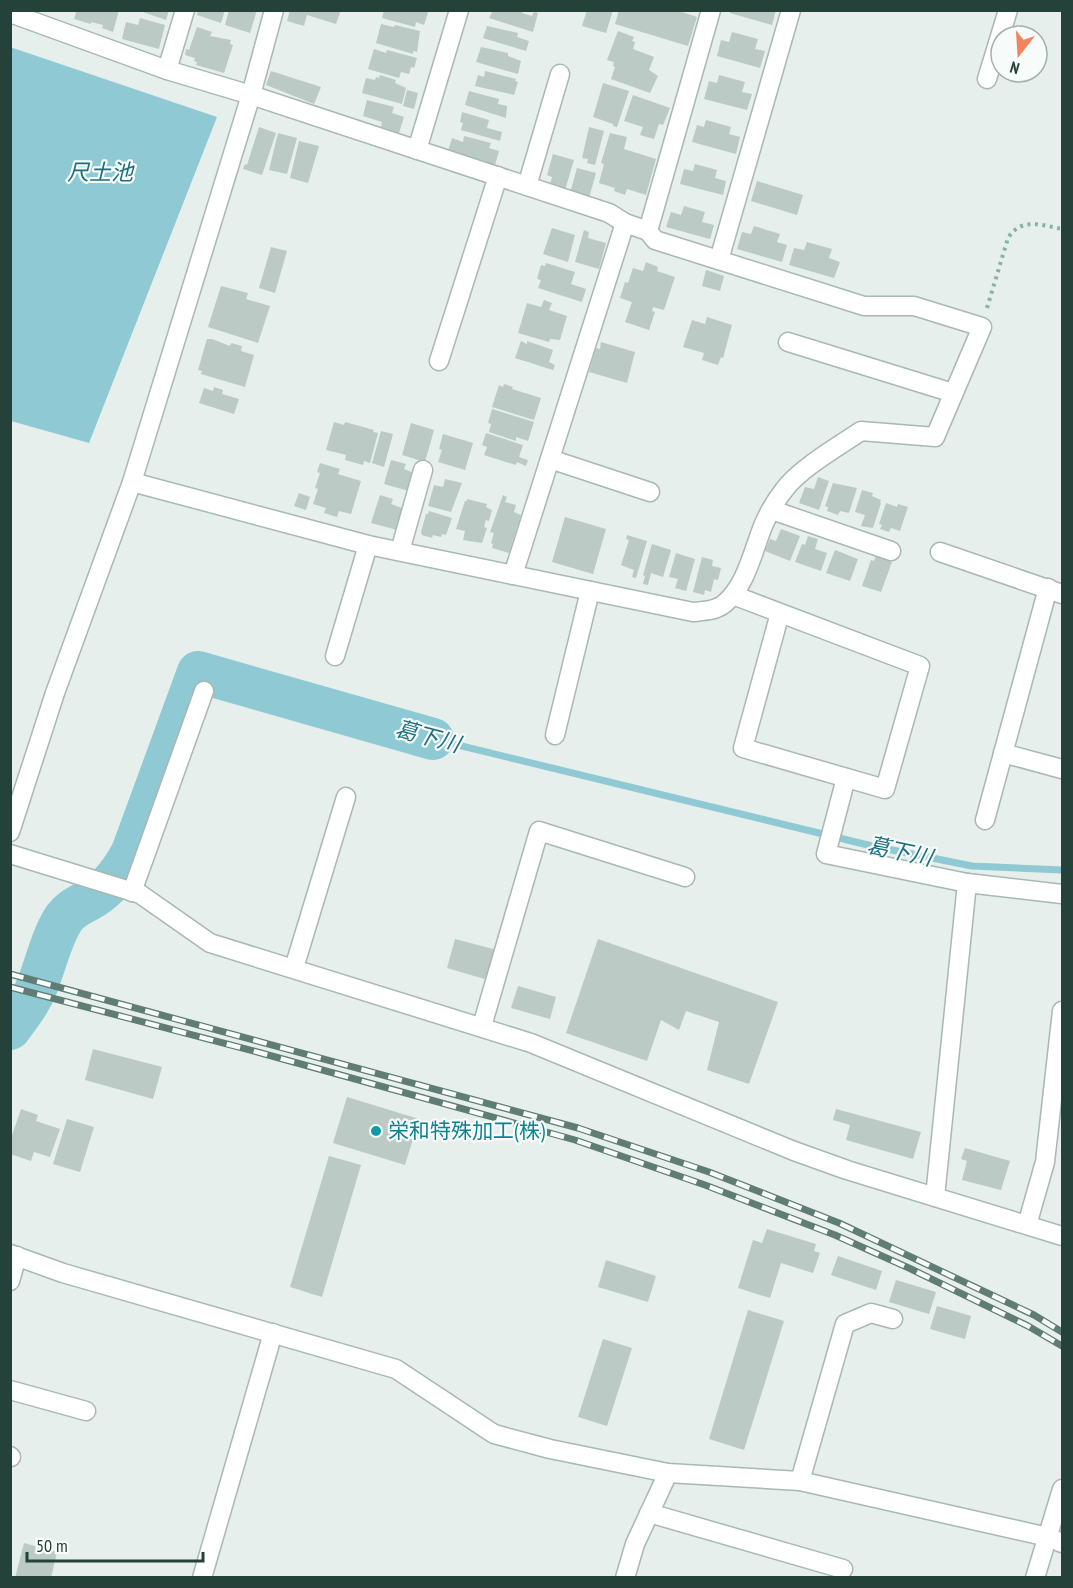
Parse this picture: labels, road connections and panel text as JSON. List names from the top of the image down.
{
  "water": ["尺土池", "葛下川"],
  "places": ["栄和特殊加工(株)"],
  "scale_bar": "50 m",
  "north": "bottom"
}
